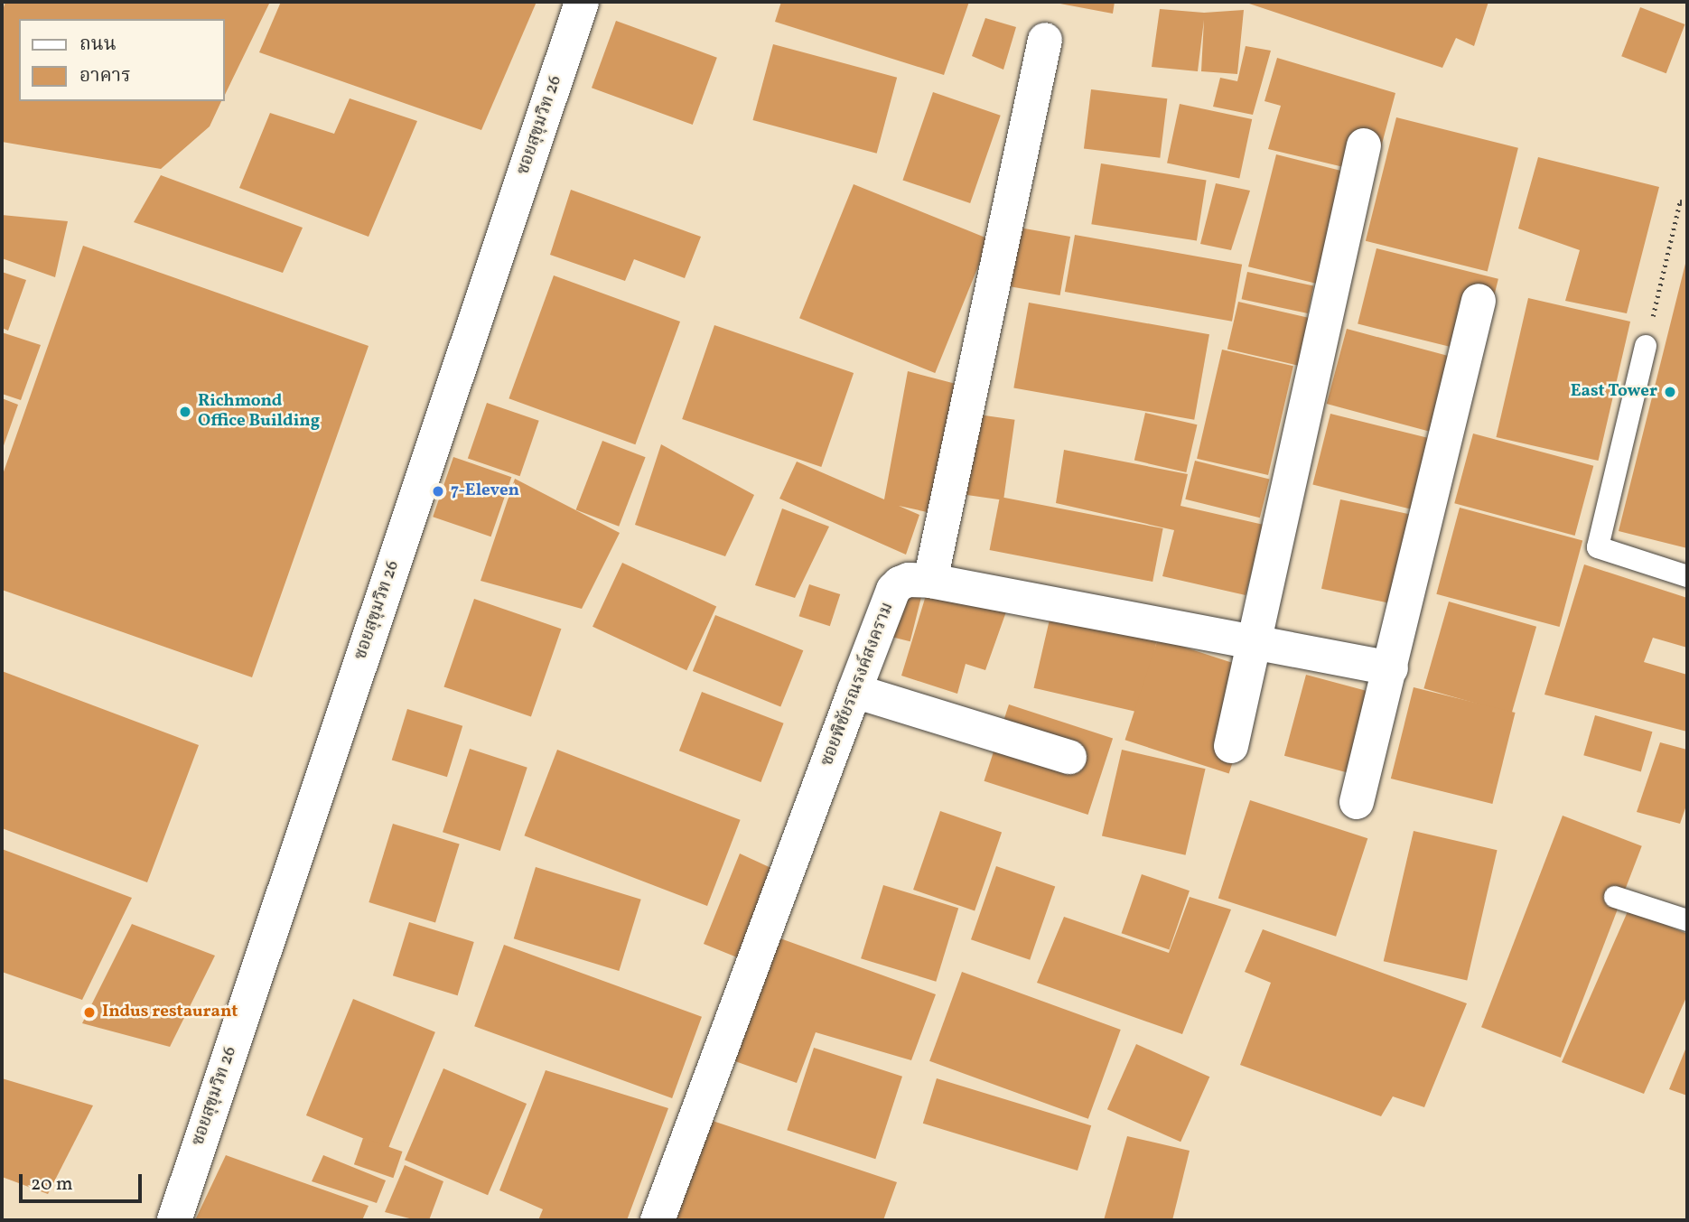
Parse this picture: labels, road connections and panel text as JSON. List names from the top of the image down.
{
  "streets": {
    "street": ["ซอยสุขุมวิท 26", "ซอยพิชัยรณรงค์สงคราม"]
  },
  "places": [
    "East Tower",
    "Richmond Office Building",
    "7-Eleven",
    "Indus restaurant"
  ],
  "legend": ["ถนน", "อาคาร"],
  "scale_bar": "20 m"
}
